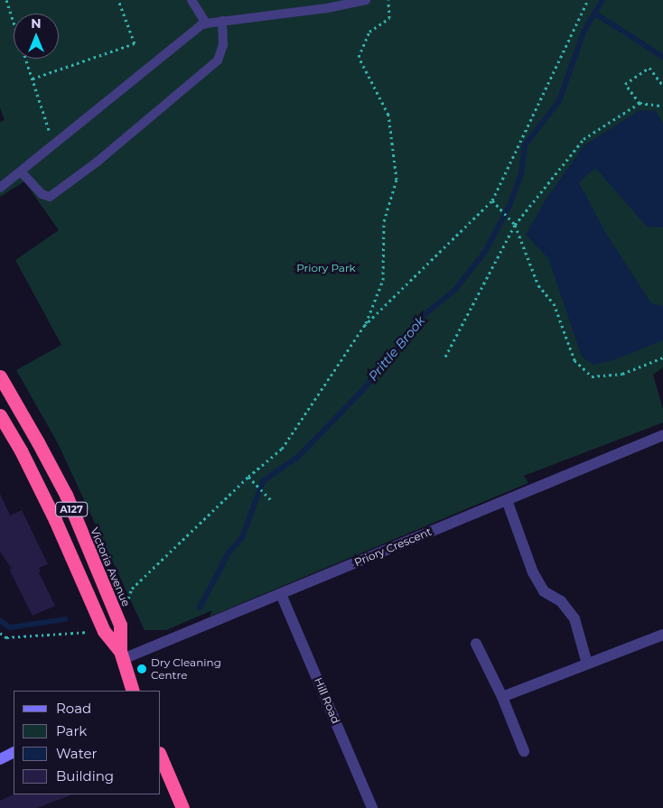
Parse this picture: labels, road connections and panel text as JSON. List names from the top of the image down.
{
  "streets": {
    "highway": ["A127", "Victoria Avenue"],
    "street": ["Priory Crescent", "Hill Road"]
  },
  "crossings": [
    ["Priory Crescent", "Victoria Avenue"],
    ["Priory Crescent", "Hill Road"]
  ],
  "water": ["Prittle Brook"],
  "parks": ["Priory Park"],
  "places": ["Dry Cleaning Centre"],
  "legend": [
    "Road",
    "Park",
    "Water",
    "Building"
  ],
  "north": "top"
}
